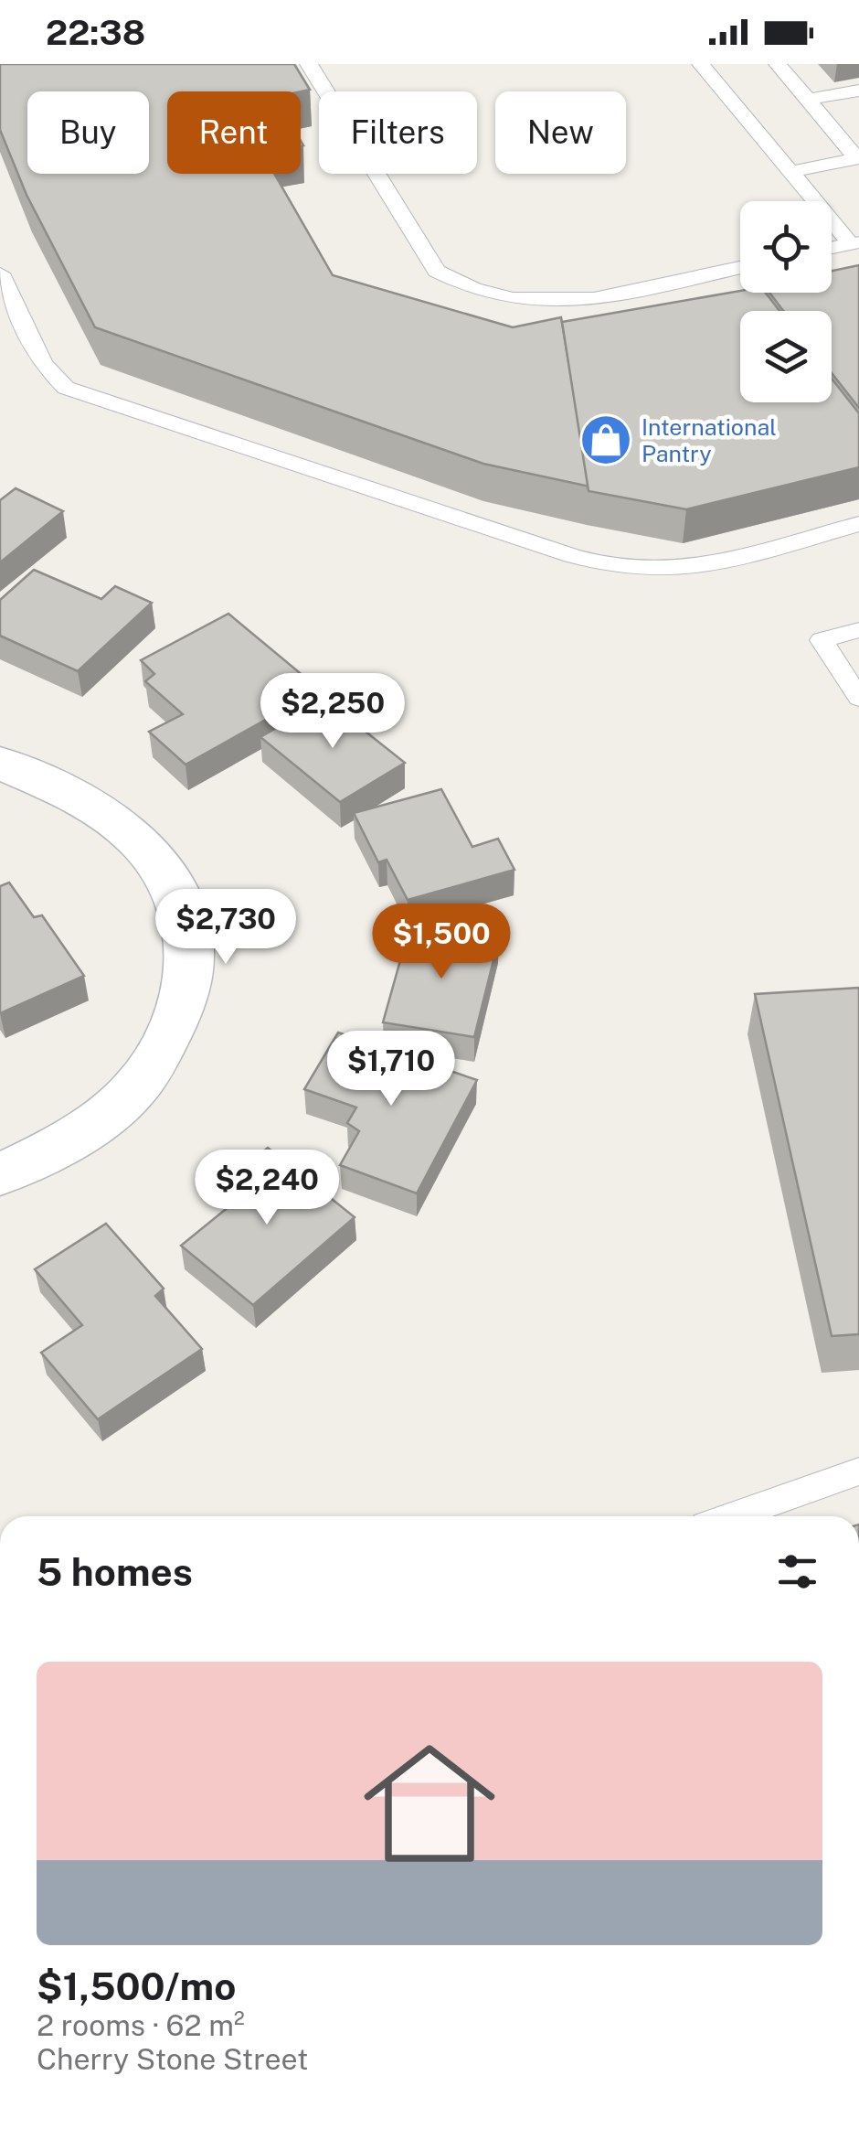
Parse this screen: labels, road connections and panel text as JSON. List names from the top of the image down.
{
  "places": {
    "shop": ["International Pantry"]
  },
  "page": {
    "status": "22:38",
    "chip": [
      "Buy",
      "Rent",
      "Filters",
      "New"
    ],
    "price": [
      "$2,250",
      "$2,730",
      "$1,500",
      "$1,710",
      "$2,240"
    ],
    "heading": "5 homes",
    "list": [
      {
        "name": "$1,500/mo",
        "note": "2 rooms · 62 m² · Cherry Stone Street"
      }
    ]
  }
}
